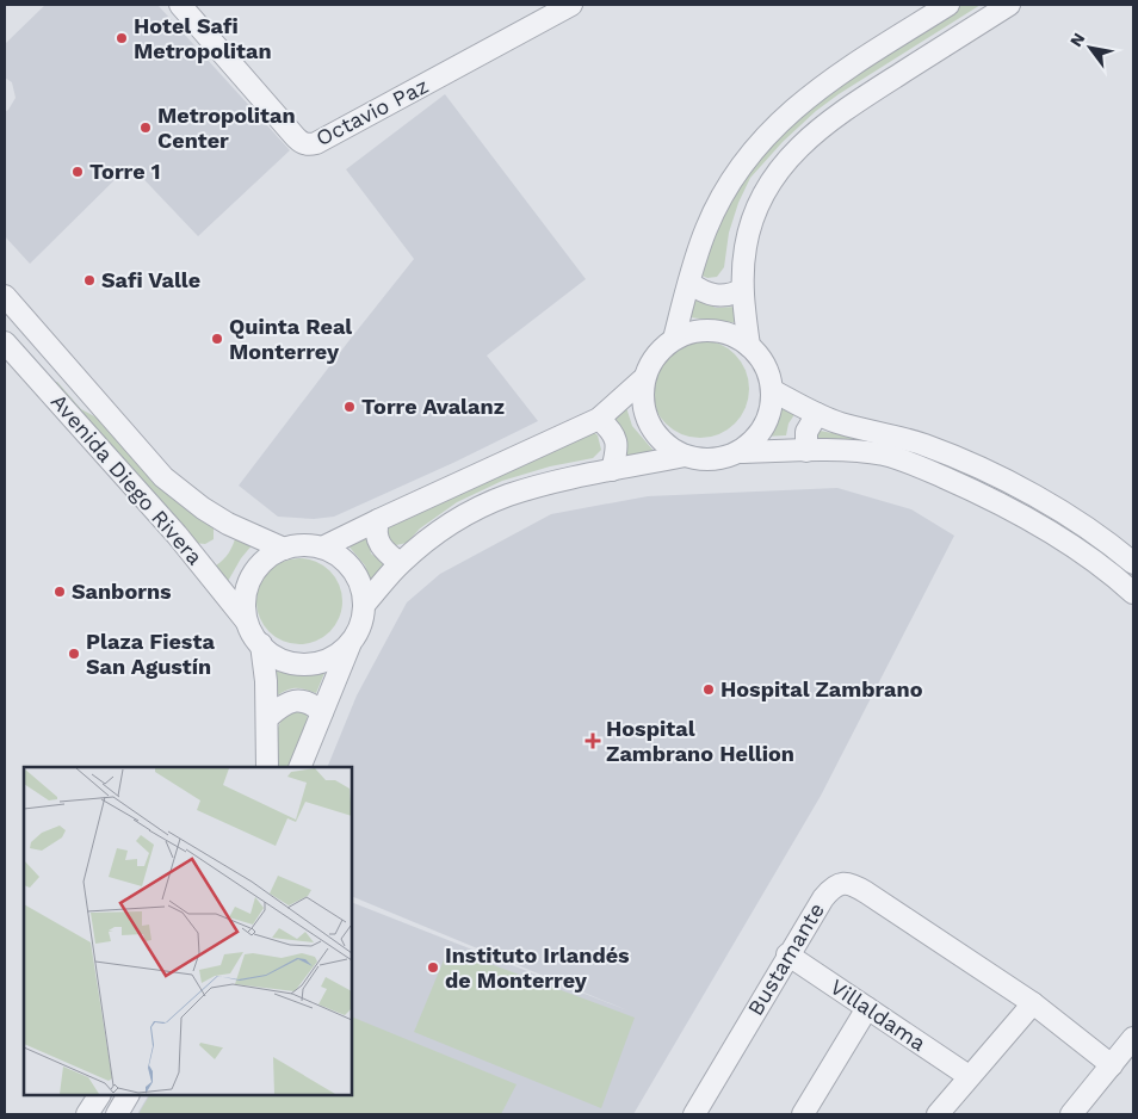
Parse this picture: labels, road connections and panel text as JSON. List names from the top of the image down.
{
  "streets": {
    "street": [
      "Octavio Paz",
      "Avenida Diego Rivera",
      "Bustamante",
      "Villaldama"
    ]
  },
  "crossings": [
    ["Bustamante", "Villaldama"]
  ],
  "places": {
    "other": [
      "Hotel Safi Metropolitan",
      "Metropolitan Center",
      "Torre 1",
      "Safi Valle",
      "Quinta Real Monterrey",
      "Torre Avalanz",
      "Sanborns",
      "Plaza Fiesta San Agustín",
      "Hospital Zambrano",
      "Instituto Irlandés de Monterrey"
    ],
    "health": ["Hospital Zambrano Hellion"]
  },
  "north": "top left"
}
